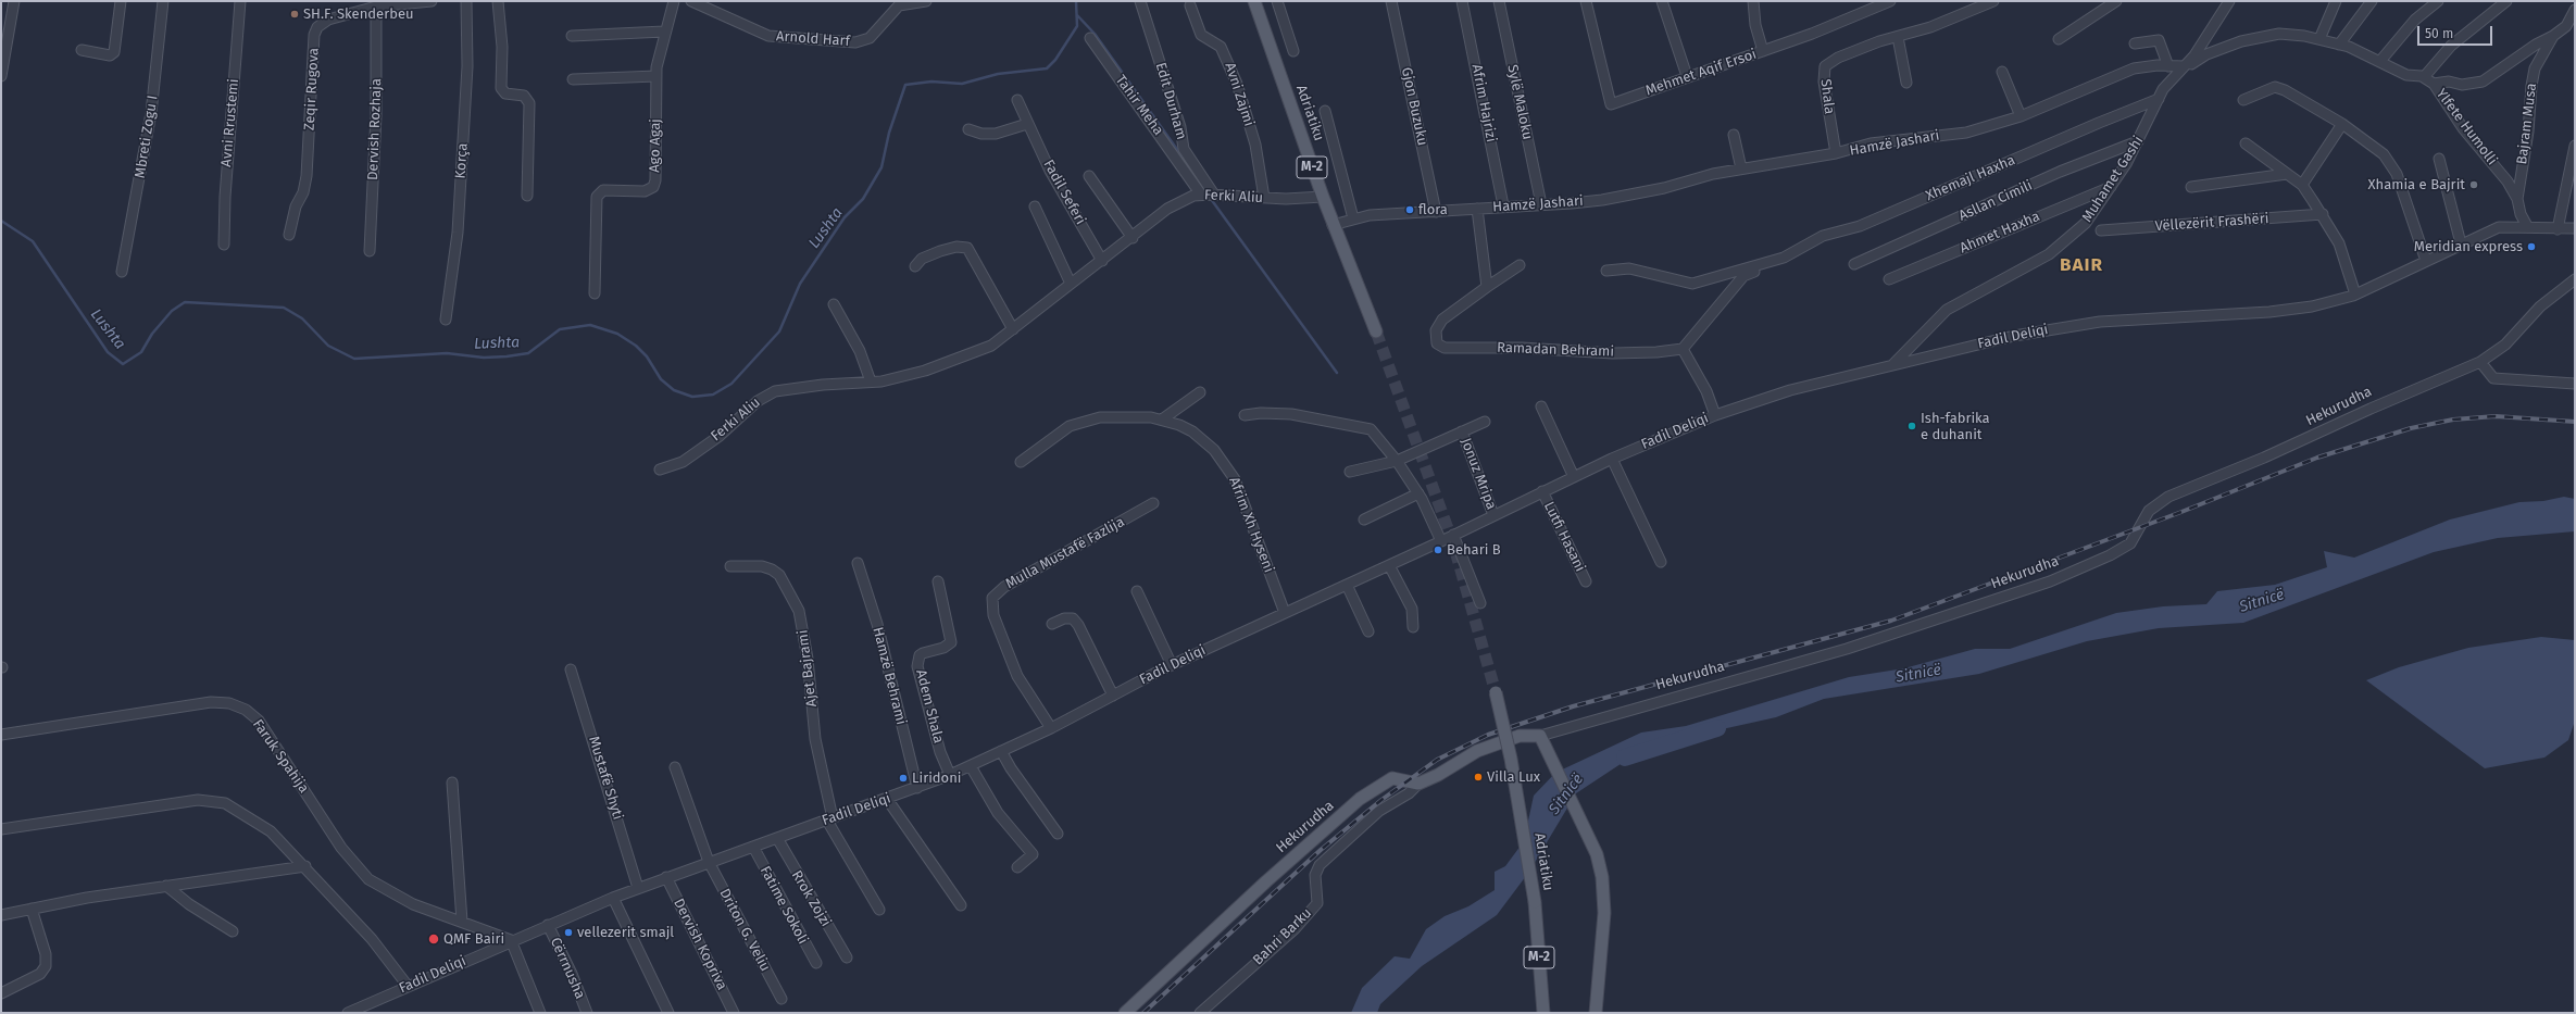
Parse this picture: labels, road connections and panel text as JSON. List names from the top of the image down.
{
  "streets": {
    "main road": ["Adriatiku", "M-2", "Hekurudha"],
    "street": [
      "Arnold Harf",
      "Mehmet Aqif Ersoi",
      "Zeqir Rugova",
      "Avni Zajmi",
      "Shala",
      "Edit Durham",
      "Sylë Maloku",
      "Afrim Hajrizi",
      "Tahir Meha",
      "Gjon Buzuku",
      "Avni Rrustemi",
      "Bajram Musa",
      "Ylfete Humolli",
      "Dervish Rozhaja",
      "Mbreti Zogu I",
      "Hamzë Jashari",
      "Ago Agaj",
      "Korça",
      "Xhemajl Haxha",
      "Muhamet Gashi",
      "Fadil Seferi",
      "Ferki Aliu",
      "Asllan Cimili",
      "Vëllezërit Frashëri",
      "Ahmet Haxha",
      "Fadil Deliqi",
      "Ramadan Behrami",
      "Jonuz Mripa",
      "Afrim Xh Hyseni",
      "Lutfi Hasani",
      "Mulla Mustafë Fazlija",
      "Ajet Bajrami",
      "Hamzë Behrami",
      "Adem Shala",
      "Faruk Spahija",
      "Mustafë Shyti",
      "Rrok Zojzi",
      "Fatime Sokoli",
      "Driton G. Veliu",
      "Bahri Barku",
      "Dervish Kopriva",
      "Cërrnusha"
    ]
  },
  "crossings": [
    ["Zeqir Rugova", "Dervish Rozhaja"],
    ["Avni Zajmi", "Ferki Aliu"],
    ["Shala", "Hamzë Jashari"],
    ["Edit Durham", "Tahir Meha"],
    ["Edit Durham", "Ferki Aliu"],
    ["Sylë Maloku", "Hamzë Jashari"],
    ["Afrim Hajrizi", "Hamzë Jashari"],
    ["Tahir Meha", "Ferki Aliu"],
    ["Gjon Buzuku", "Hamzë Jashari"],
    ["Adriatiku", "Hamzë Jashari"],
    ["Adriatiku", "Ferki Aliu"],
    ["Bajram Musa", "Ylfete Humolli"],
    ["Ylfete Humolli", "Hamzë Jashari"],
    ["Ylfete Humolli", "Muhamet Gashi"],
    ["Ylfete Humolli", "Fadil Deliqi"],
    ["Hamzë Jashari", "Muhamet Gashi"],
    ["Xhemajl Haxha", "Muhamet Gashi"],
    ["Xhemajl Haxha", "Ramadan Behrami"],
    ["Muhamet Gashi", "Asllan Cimili"],
    ["Muhamet Gashi", "Ahmet Haxha"],
    ["Muhamet Gashi", "Fadil Deliqi"],
    ["Fadil Seferi", "Ferki Aliu"],
    ["Fadil Deliqi", "Jonuz Mripa"],
    ["Fadil Deliqi", "Afrim Xh Hyseni"],
    ["Fadil Deliqi", "Lutfi Hasani"],
    ["Fadil Deliqi", "Mulla Mustafë Fazlija"],
    ["Fadil Deliqi", "Ajet Bajrami"],
    ["Fadil Deliqi", "Hamzë Behrami"],
    ["Fadil Deliqi", "Adem Shala"],
    ["Fadil Deliqi", "Faruk Spahija"],
    ["Fadil Deliqi", "Mustafë Shyti"],
    ["Fadil Deliqi", "Rrok Zojzi"],
    ["Fadil Deliqi", "Fatime Sokoli"],
    ["Fadil Deliqi", "Driton G. Veliu"],
    ["Fadil Deliqi", "Dervish Kopriva"],
    ["Fadil Deliqi", "Cërrnusha"],
    ["Hekurudha", "Bahri Barku"]
  ],
  "districts": ["BAIR"],
  "water": ["Lushta", "Sitnicë"],
  "places": [
    "SH.F. Skenderbeu",
    "Xhamia e Bajrit",
    "flora",
    "Meridian express",
    "Ish-fabrika e duhanit",
    "Behari B",
    "Villa Lux",
    "Liridoni",
    "vellezerit smajl",
    "QMF Bairi"
  ],
  "scale_bar": "50 m"
}
